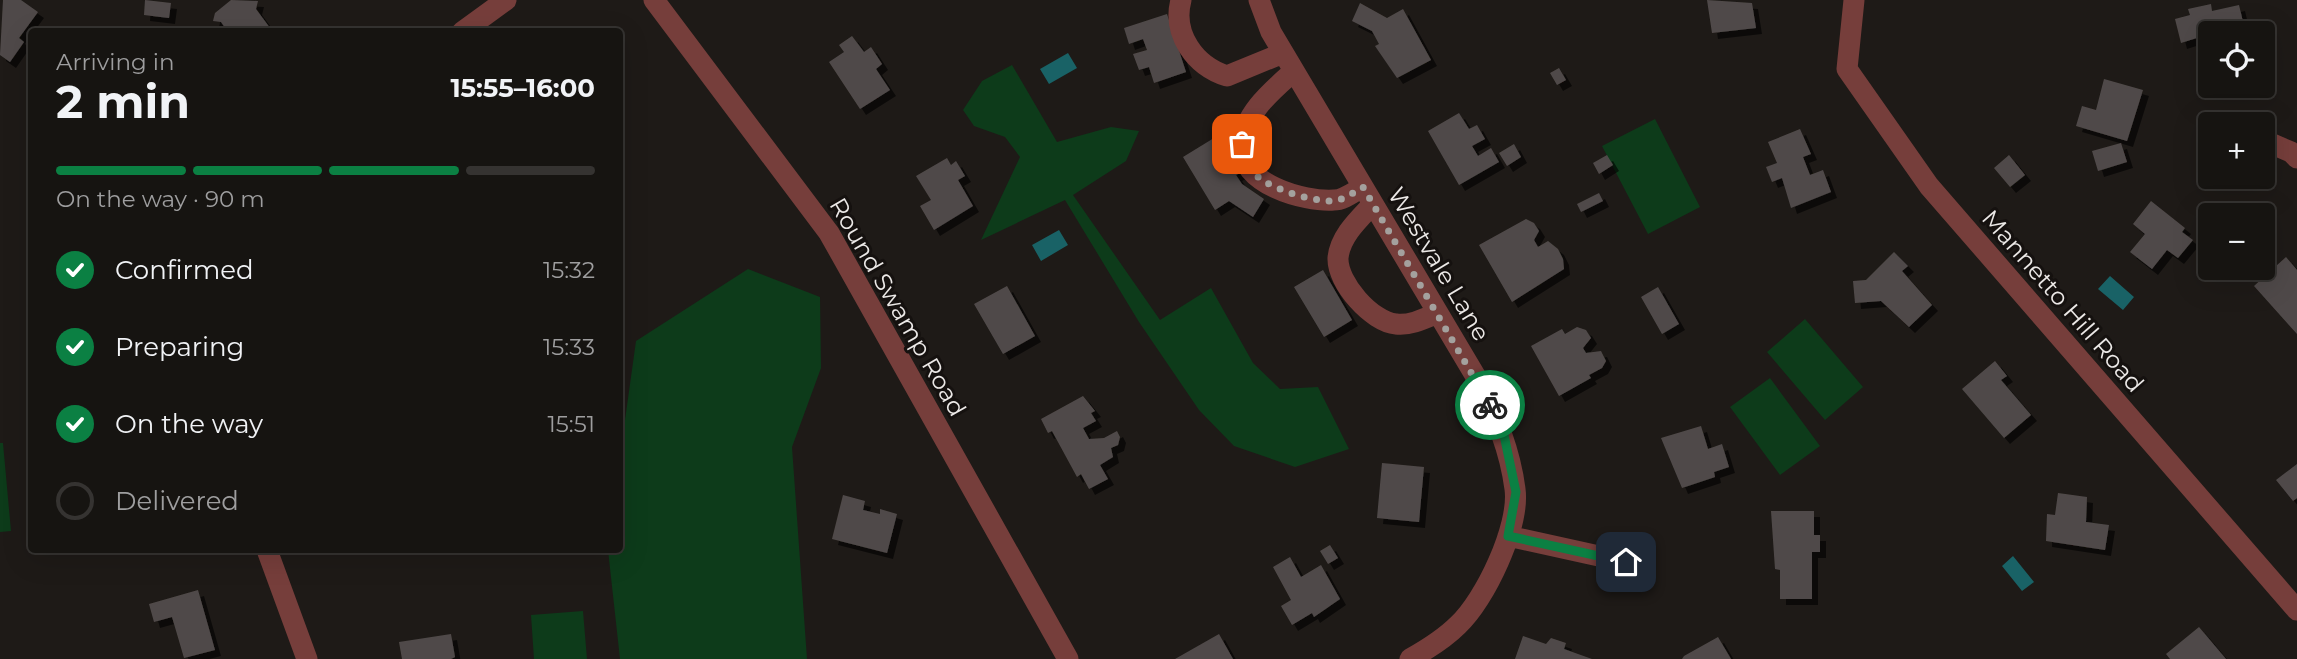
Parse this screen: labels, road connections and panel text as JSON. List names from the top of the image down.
{
  "streets": {
    "street": ["Westvale Lane", "Mannetto Hill Road", "Round Swamp Road"]
  },
  "page": {
    "map_buttons": ["+", "−"],
    "heading": ["2 min", "Arriving in", "15:55–16:00"],
    "bar": "On the way · 90 m",
    "list": [
      ["Confirmed", "15:32"],
      ["Preparing", "15:33"],
      ["On the way", "15:51"],
      "Delivered"
    ]
  }
}
